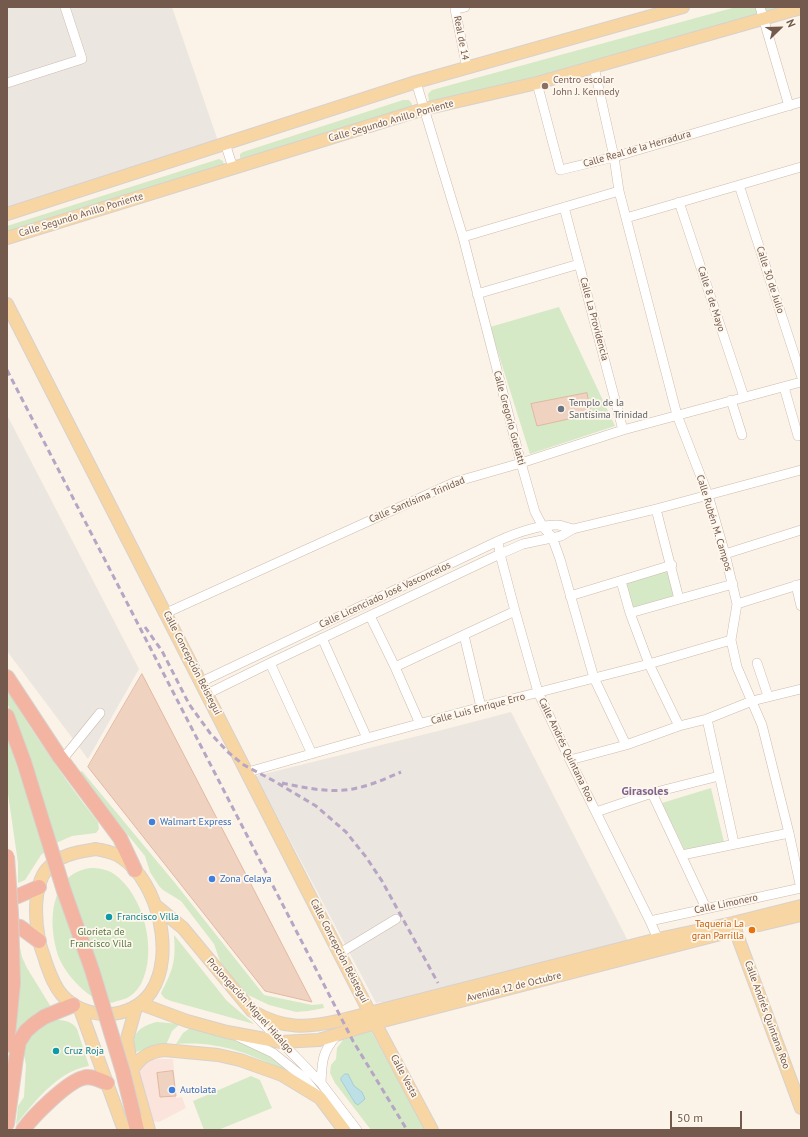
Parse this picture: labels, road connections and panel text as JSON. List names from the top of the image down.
{
  "streets": {
    "main road": [
      "Calle Segundo Anillo Poniente",
      "Calle Concepción Béistegui",
      "Calle Andrés Quintana Roo",
      "Avenida 12 de Octubre",
      "Prolongación Miguel Hidalgo",
      "Calle Vesta"
    ],
    "street": [
      "Real de 14",
      "Calle Real de la Herradura",
      "Calle 30 de Julio",
      "Calle 8 de Mayo",
      "Calle La Providencia",
      "Calle Gregorio Guelatti",
      "Calle Santísima Trinidad",
      "Calle Rubén M. Campos",
      "Calle Licenciado José Vasconcelos",
      "Calle Luis Enrique Erro",
      "Calle Limonero"
    ]
  },
  "crossings": [
    ["Calle Segundo Anillo Poniente", "Calle Real de la Herradura"],
    ["Calle Segundo Anillo Poniente", "Calle Gregorio Guelatti"],
    ["Calle Segundo Anillo Poniente", "Calle Rubén M. Campos"],
    ["Calle Real de la Herradura", "Calle Rubén M. Campos"],
    ["Calle 8 de Mayo", "Calle Santísima Trinidad"],
    ["Calle La Providencia", "Calle Santísima Trinidad"],
    ["Calle Gregorio Guelatti", "Calle Santísima Trinidad"],
    ["Calle Gregorio Guelatti", "Calle Licenciado José Vasconcelos"],
    ["Calle Gregorio Guelatti", "Calle Luis Enrique Erro"],
    ["Calle Santísima Trinidad", "Calle Rubén M. Campos"],
    ["Calle Santísima Trinidad", "Calle Concepción Béistegui"],
    ["Calle Rubén M. Campos", "Calle Licenciado José Vasconcelos"],
    ["Calle Rubén M. Campos", "Calle Luis Enrique Erro"],
    ["Calle Rubén M. Campos", "Calle Limonero"],
    ["Calle Licenciado José Vasconcelos", "Calle Concepción Béistegui"],
    ["Calle Licenciado José Vasconcelos", "Calle Andrés Quintana Roo"],
    ["Calle Concepción Béistegui", "Calle Luis Enrique Erro"],
    ["Calle Concepción Béistegui", "Avenida 12 de Octubre"],
    ["Calle Concepción Béistegui", "Calle Vesta"],
    ["Calle Luis Enrique Erro", "Calle Andrés Quintana Roo"],
    ["Calle Andrés Quintana Roo", "Calle Limonero"],
    ["Calle Andrés Quintana Roo", "Avenida 12 de Octubre"],
    ["Avenida 12 de Octubre", "Prolongación Miguel Hidalgo"],
    ["Avenida 12 de Octubre", "Calle Vesta"]
  ],
  "districts": ["Girasoles"],
  "parks": ["Glorieta de Francisco Villa"],
  "places": [
    "Centro escolar John J. Kennedy",
    "Templo de la Santísima Trinidad",
    "Walmart Express",
    "Zona Celaya",
    "Francisco Villa",
    "Taqueria La gran Parrilla",
    "Cruz Roja",
    "Autolata"
  ],
  "scale_bar": "50 m",
  "north": "top right"
}
